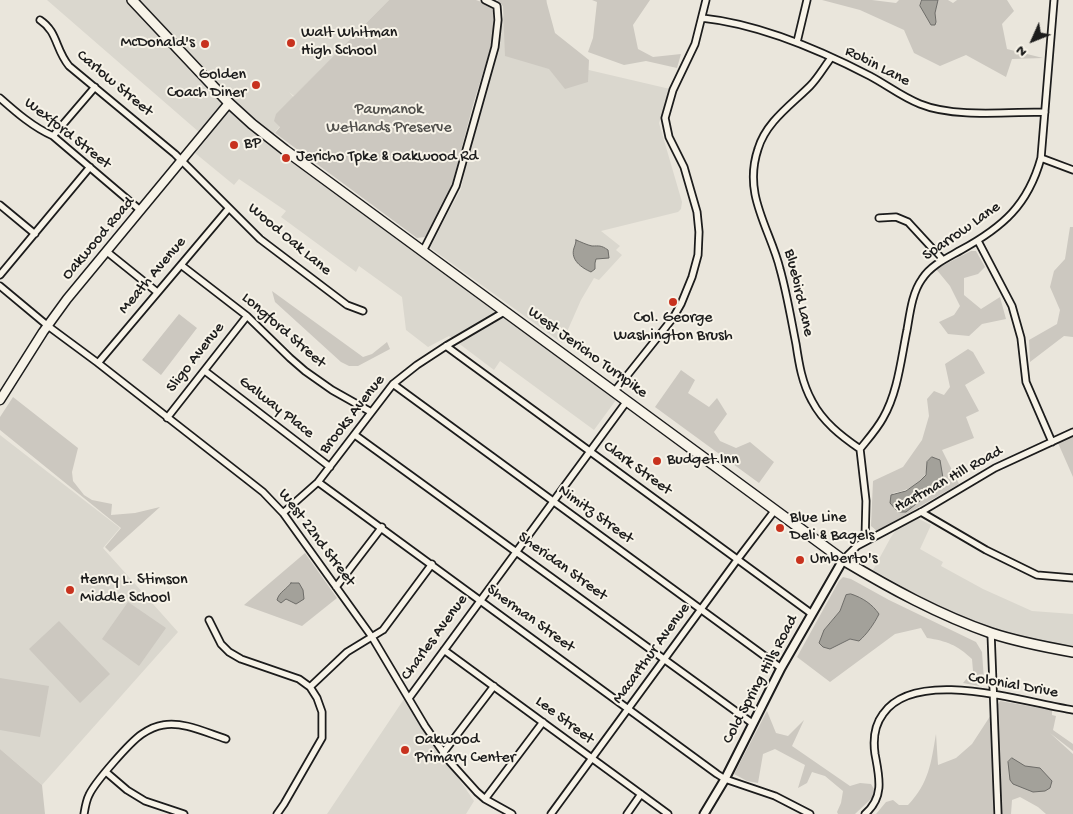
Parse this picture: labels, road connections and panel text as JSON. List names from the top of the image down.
{
  "streets": {
    "main road": ["Oakwood Road", "West Jericho Turnpike"],
    "street": [
      "Robin Lane",
      "Carlow Street",
      "Wexford Street",
      "Sparrow Lane",
      "Wood Oak Lane",
      "Meath Avenue",
      "Bluebird Lane",
      "Longford Street",
      "Sligo Avenue",
      "Galway Place",
      "Brooks Avenue",
      "Clark Street",
      "Hartman Hill Road",
      "Nimitz Street",
      "West 22nd Street",
      "Sheridan Street",
      "Sherman Street",
      "Charles Avenue",
      "Macarthur Avenue",
      "Cold Spring Hills Road",
      "Colonial Drive",
      "Lee Street"
    ]
  },
  "crossings": [
    ["Robin Lane", "Sparrow Lane"],
    ["Robin Lane", "Bluebird Lane"],
    ["Carlow Street", "Oakwood Road"],
    ["Carlow Street", "Wood Oak Lane"],
    ["Wexford Street", "Oakwood Road"],
    ["Sparrow Lane", "Bluebird Lane"],
    ["Oakwood Road", "Wood Oak Lane"],
    ["Oakwood Road", "West Jericho Turnpike"],
    ["Oakwood Road", "West 22nd Street"],
    ["Wood Oak Lane", "Meath Avenue"],
    ["Meath Avenue", "Longford Street"],
    ["Meath Avenue", "West 22nd Street"],
    ["Longford Street", "Sligo Avenue"],
    ["Longford Street", "Brooks Avenue"],
    ["West Jericho Turnpike", "Brooks Avenue"],
    ["West Jericho Turnpike", "Hartman Hill Road"],
    ["West Jericho Turnpike", "Charles Avenue"],
    ["West Jericho Turnpike", "Macarthur Avenue"],
    ["West Jericho Turnpike", "Cold Spring Hills Road"],
    ["Sligo Avenue", "Galway Place"],
    ["Sligo Avenue", "West 22nd Street"],
    ["Galway Place", "Brooks Avenue"],
    ["Brooks Avenue", "Clark Street"],
    ["Brooks Avenue", "Nimitz Street"],
    ["Brooks Avenue", "West 22nd Street"],
    ["Brooks Avenue", "Sheridan Street"],
    ["Brooks Avenue", "Sherman Street"],
    ["Clark Street", "Charles Avenue"],
    ["Clark Street", "Macarthur Avenue"],
    ["Clark Street", "Cold Spring Hills Road"],
    ["Hartman Hill Road", "Cold Spring Hills Road"],
    ["Nimitz Street", "Charles Avenue"],
    ["Nimitz Street", "Macarthur Avenue"],
    ["Nimitz Street", "Cold Spring Hills Road"],
    ["West 22nd Street", "Charles Avenue"],
    ["Sheridan Street", "Charles Avenue"],
    ["Sheridan Street", "Macarthur Avenue"],
    ["Sheridan Street", "Cold Spring Hills Road"],
    ["Sherman Street", "Charles Avenue"],
    ["Sherman Street", "Macarthur Avenue"],
    ["Sherman Street", "Cold Spring Hills Road"],
    ["Charles Avenue", "Lee Street"],
    ["Macarthur Avenue", "Lee Street"]
  ],
  "parks": ["Paumanok Wetlands Preserve"],
  "places": [
    "Walt Whitman High School",
    "McDonald's",
    "Golden Coach Diner",
    "BP",
    "Jericho Tpke & Oakwood Rd",
    "Col. George Washington Brush",
    "Budget Inn",
    "Blue Line Deli & Bagels",
    "Umberto's",
    "Henry L. Stimson Middle School",
    "Oakwood Primary Center"
  ],
  "north": "bottom left"
}
